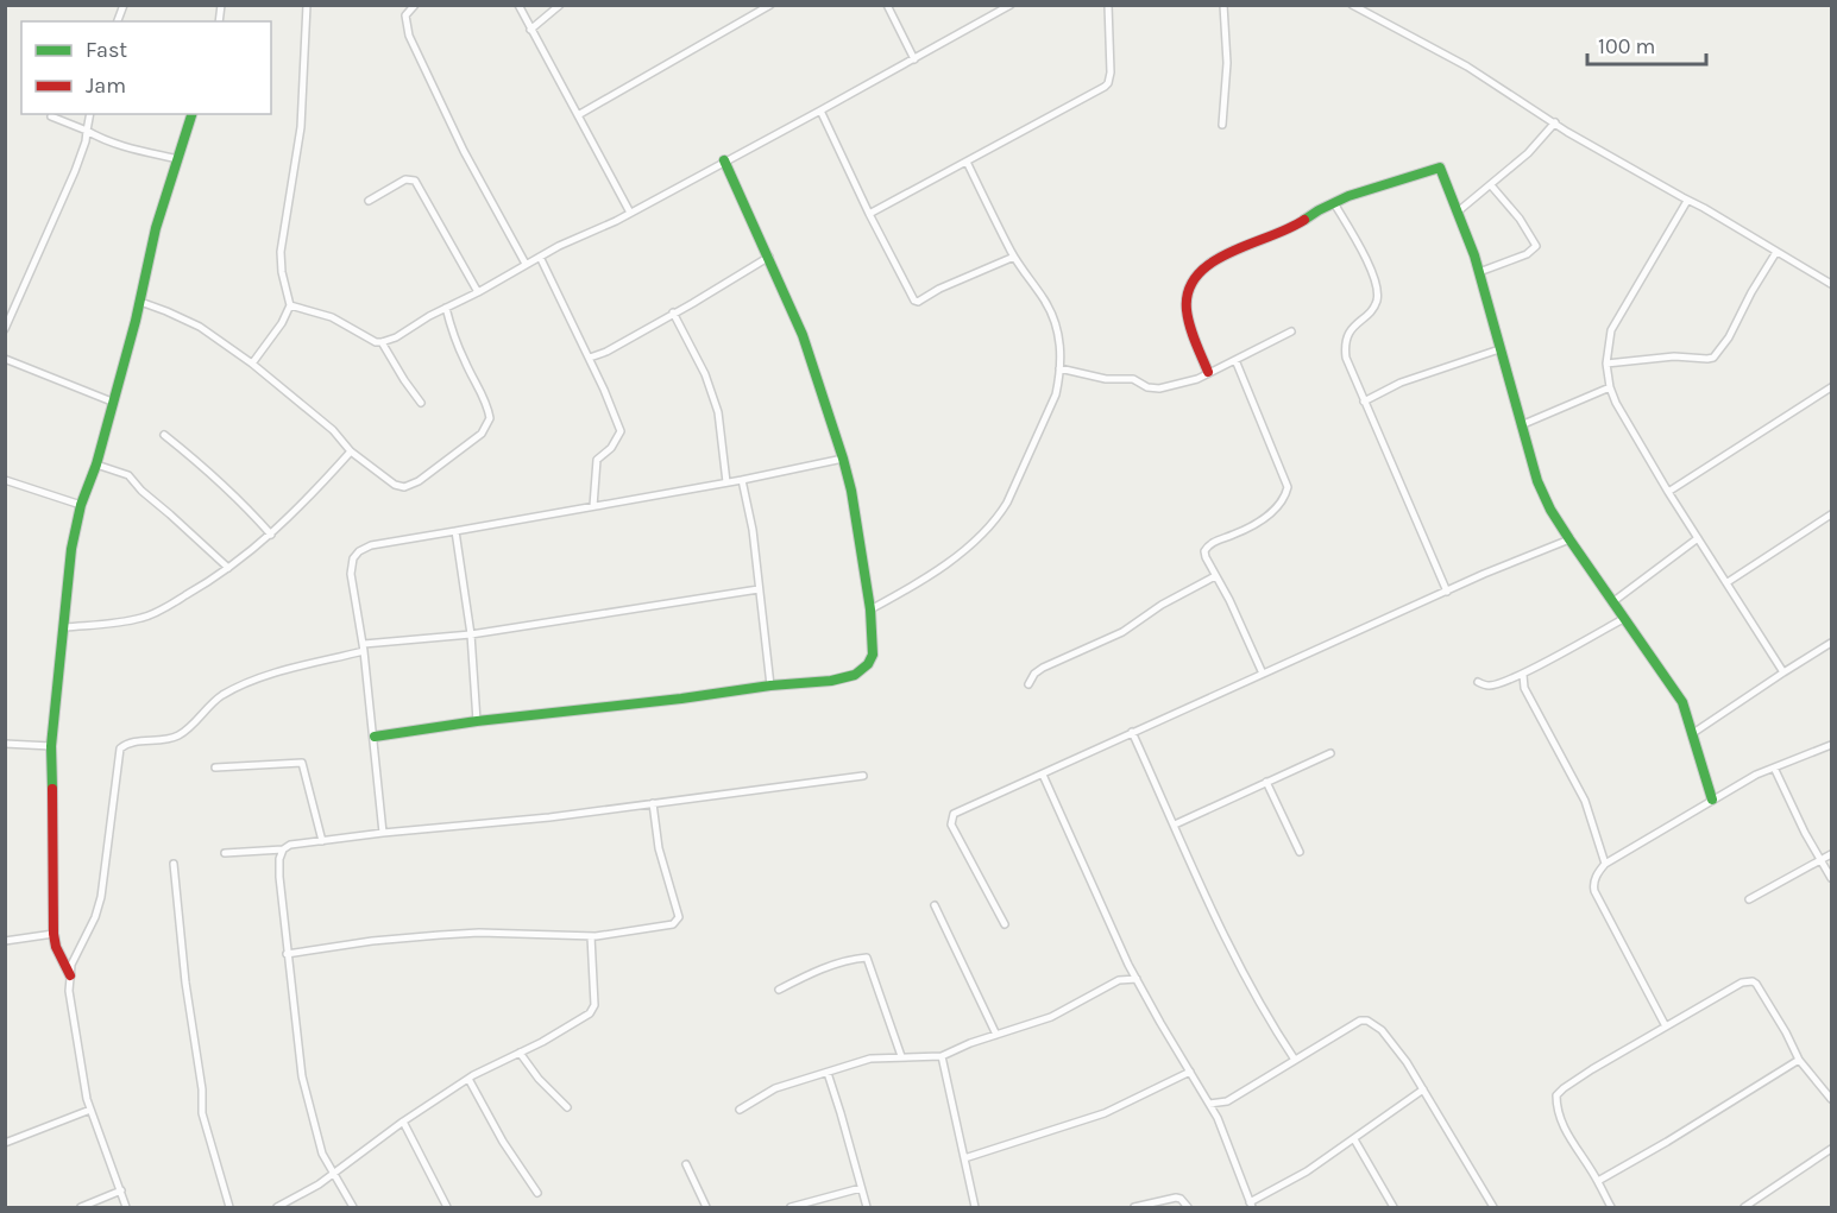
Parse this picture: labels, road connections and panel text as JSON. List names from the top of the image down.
{
  "legend": ["Fast", "Jam"],
  "scale_bar": "100 m"
}
